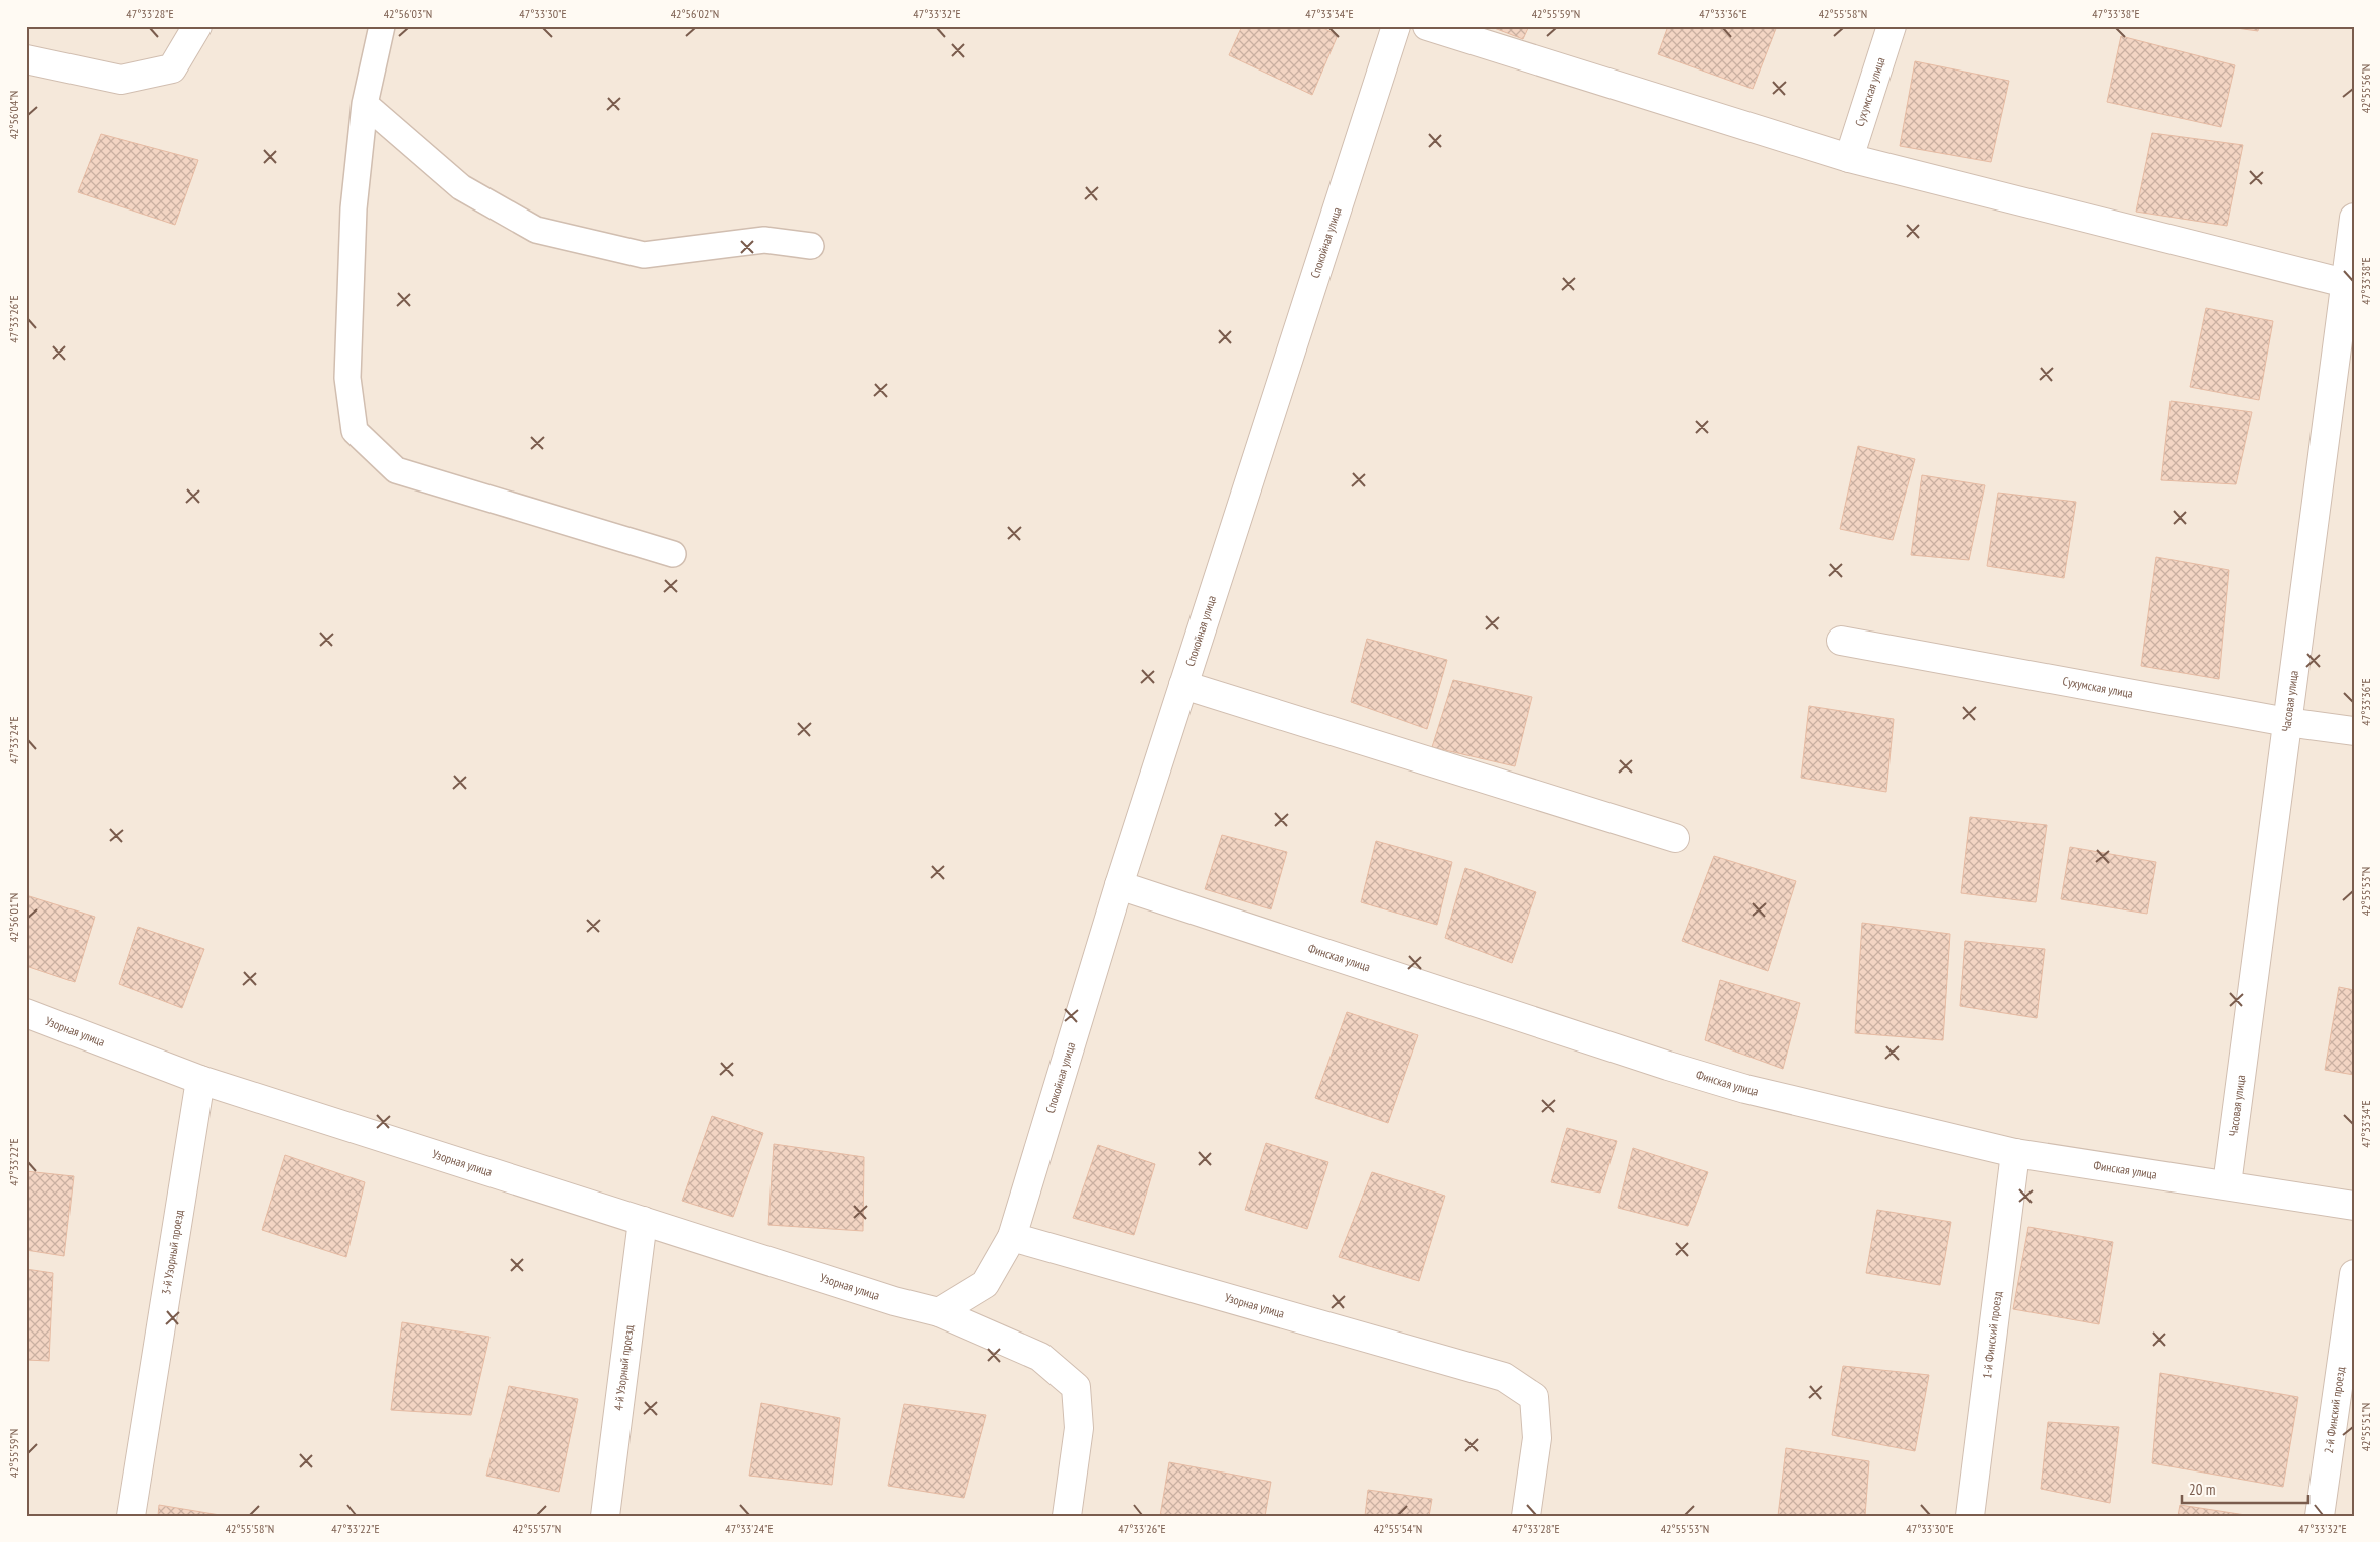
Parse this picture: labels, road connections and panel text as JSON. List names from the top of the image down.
{
  "streets": {
    "street": [
      "Сухумская улица",
      "Спокойная улица",
      "Часовая улица",
      "Финская улица",
      "Узорная улица",
      "3-й Узорный проезд",
      "1-й Финский проезд",
      "4-й Узорный проезд",
      "2-й Финский проезд"
    ]
  },
  "crossings": [
    ["Сухумская улица", "Часовая улица"],
    ["Спокойная улица", "Финская улица"],
    ["Спокойная улица", "Узорная улица"],
    ["Часовая улица", "Финская улица"],
    ["Финская улица", "1-й Финский проезд"],
    ["Узорная улица", "3-й Узорный проезд"],
    ["Узорная улица", "4-й Узорный проезд"]
  ],
  "scale_bar": "20 m",
  "coordinates": [
    "47°33'28\"E",
    "42°56'03\"N",
    "47°33'30\"E",
    "42°56'02\"N",
    "47°33'32\"E",
    "47°33'34\"E",
    "42°55'59\"N",
    "47°33'36\"E",
    "42°55'58\"N",
    "47°33'38\"E",
    "42°55'56\"N",
    "42°56'04\"N",
    "47°33'26\"E",
    "47°33'24\"E",
    "42°55'53\"N",
    "42°56'01\"N",
    "47°33'22\"E",
    "42°55'51\"N",
    "42°55'57\"N",
    "42°55'54\"N"
  ]
}
